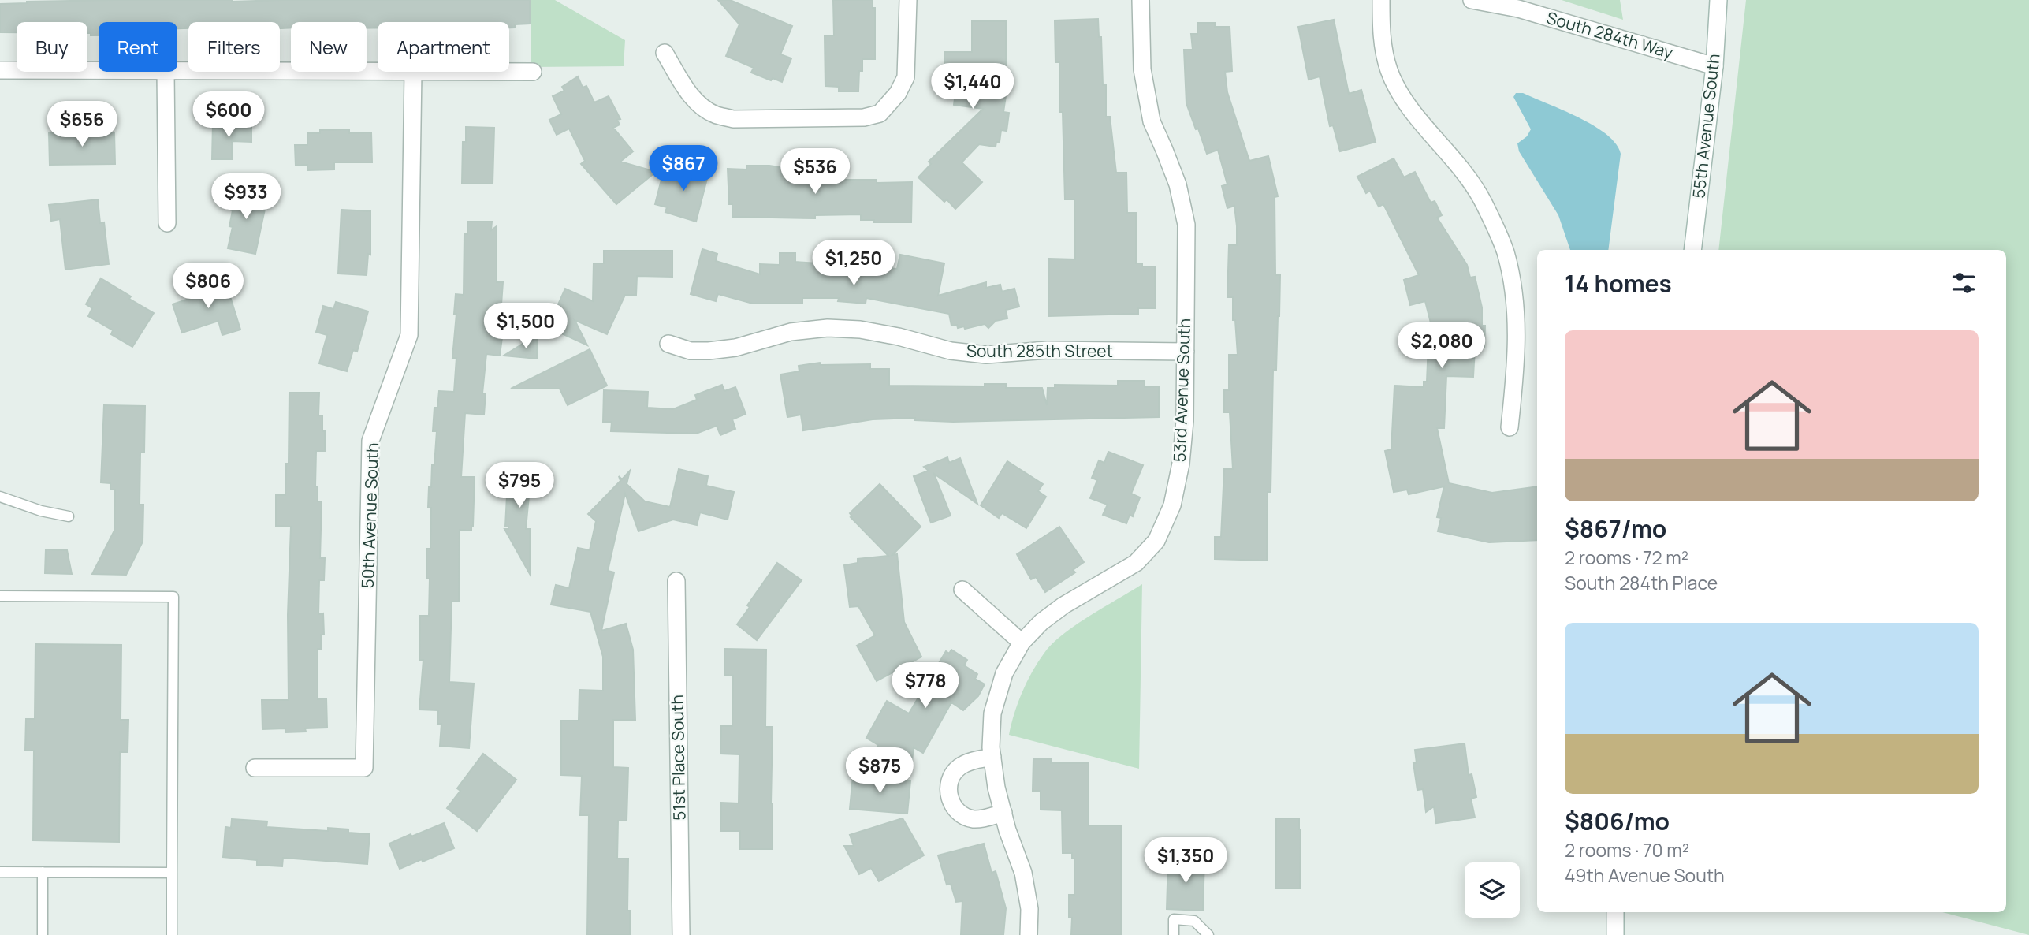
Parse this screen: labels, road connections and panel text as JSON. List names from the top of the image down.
{
  "streets": {
    "street": [
      "South 284th Way",
      "55th Avenue South",
      "South 285th Street",
      "53rd Avenue South",
      "50th Avenue South",
      "51st Place South"
    ]
  },
  "crossings": [
    ["South 284th Way", "55th Avenue South"],
    ["South 285th Street", "53rd Avenue South"]
  ],
  "page": {
    "chip": [
      "Buy",
      "Rent",
      "Filters",
      "New",
      "Apartment"
    ],
    "price": [
      "$1,440",
      "$600",
      "$656",
      "$867",
      "$536",
      "$933",
      "$1,250",
      "$806",
      "$1,500",
      "$2,080",
      "$795",
      "$778",
      "$875",
      "$1,350"
    ],
    "heading": "14 homes",
    "list": [
      {
        "name": "$867/mo",
        "note": "2 rooms · 72 m² · South 284th Place"
      },
      {
        "name": "$806/mo",
        "note": "2 rooms · 70 m² · 49th Avenue South"
      }
    ]
  }
}
